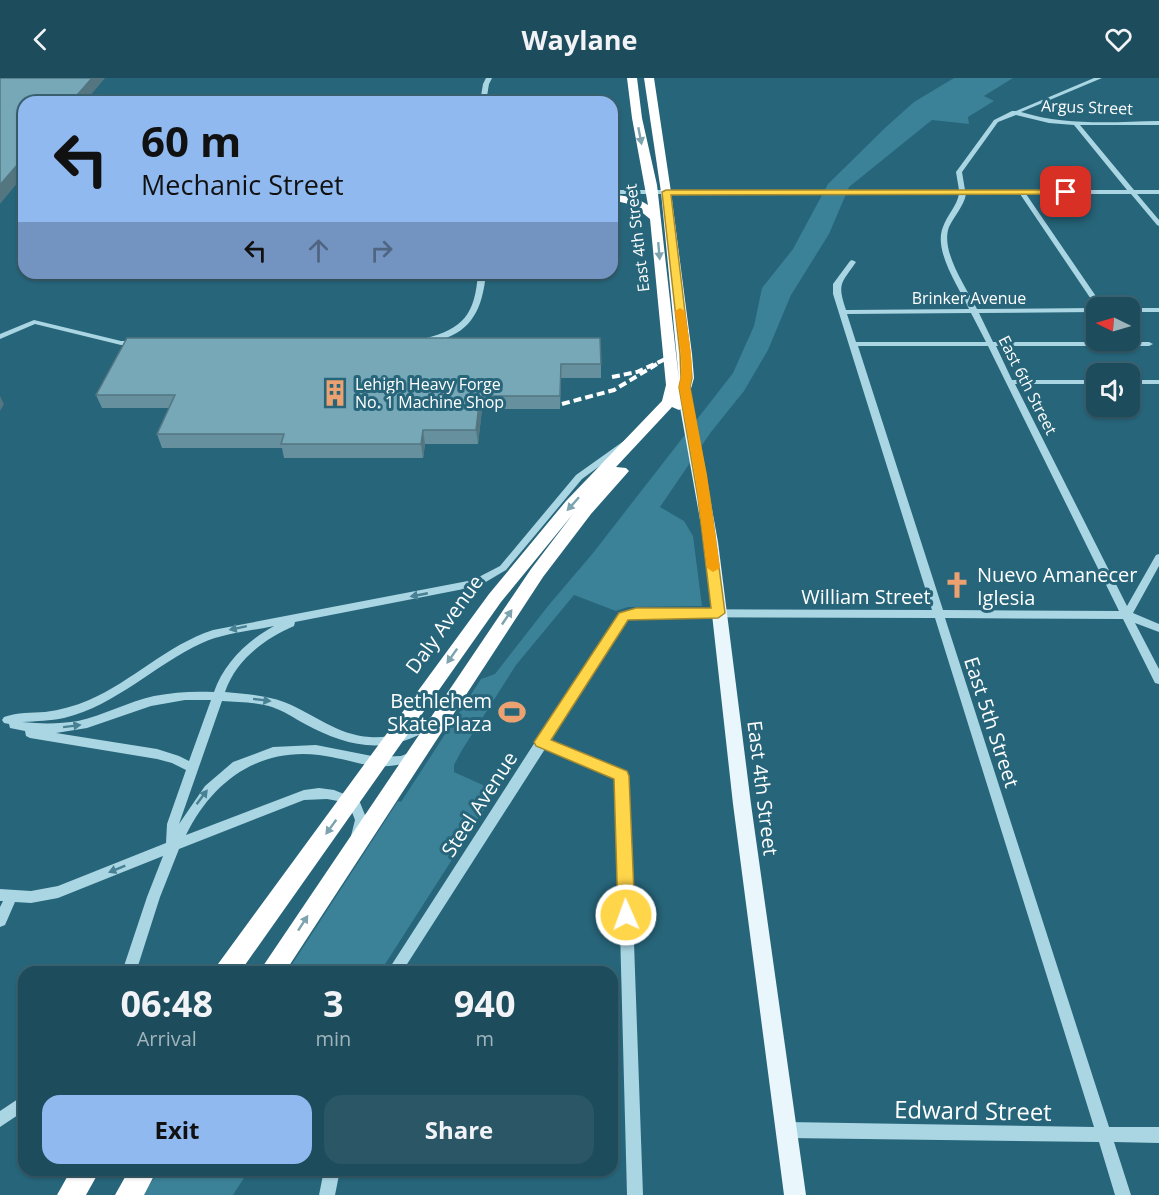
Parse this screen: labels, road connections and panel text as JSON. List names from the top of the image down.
{
  "streets": {
    "highway": ["East 4th Street", "Daly Avenue"],
    "street": [
      "Argus Street",
      "Brinker Avenue",
      "East 6th Street",
      "William Street",
      "East 5th Street",
      "Steel Avenue",
      "Edward Street"
    ]
  },
  "crossings": [
    ["East 4th Street", "William Street"],
    ["East 4th Street", "Daly Avenue"],
    ["East 4th Street", "Steel Avenue"],
    ["East 4th Street", "Edward Street"],
    ["Brinker Avenue", "East 6th Street"],
    ["Brinker Avenue", "East 5th Street"],
    ["East 6th Street", "William Street"],
    ["William Street", "East 5th Street"],
    ["William Street", "Steel Avenue"],
    ["East 5th Street", "Edward Street"]
  ],
  "places": {
    "building": ["Lehigh Heavy Forge No. 1 Machine Shop"],
    "church": ["Nuevo Amanecer Iglesia"],
    "sports": ["Bethlehem Skate Plaza"]
  },
  "north": "left",
  "page": {
    "header": "Waylane",
    "turn": ["60 m", "Mechanic Street"],
    "eta": [
      "06:48",
      "Arrival",
      "3",
      "min",
      "940",
      "m"
    ],
    "buttons": ["Exit", "Share"]
  }
}
